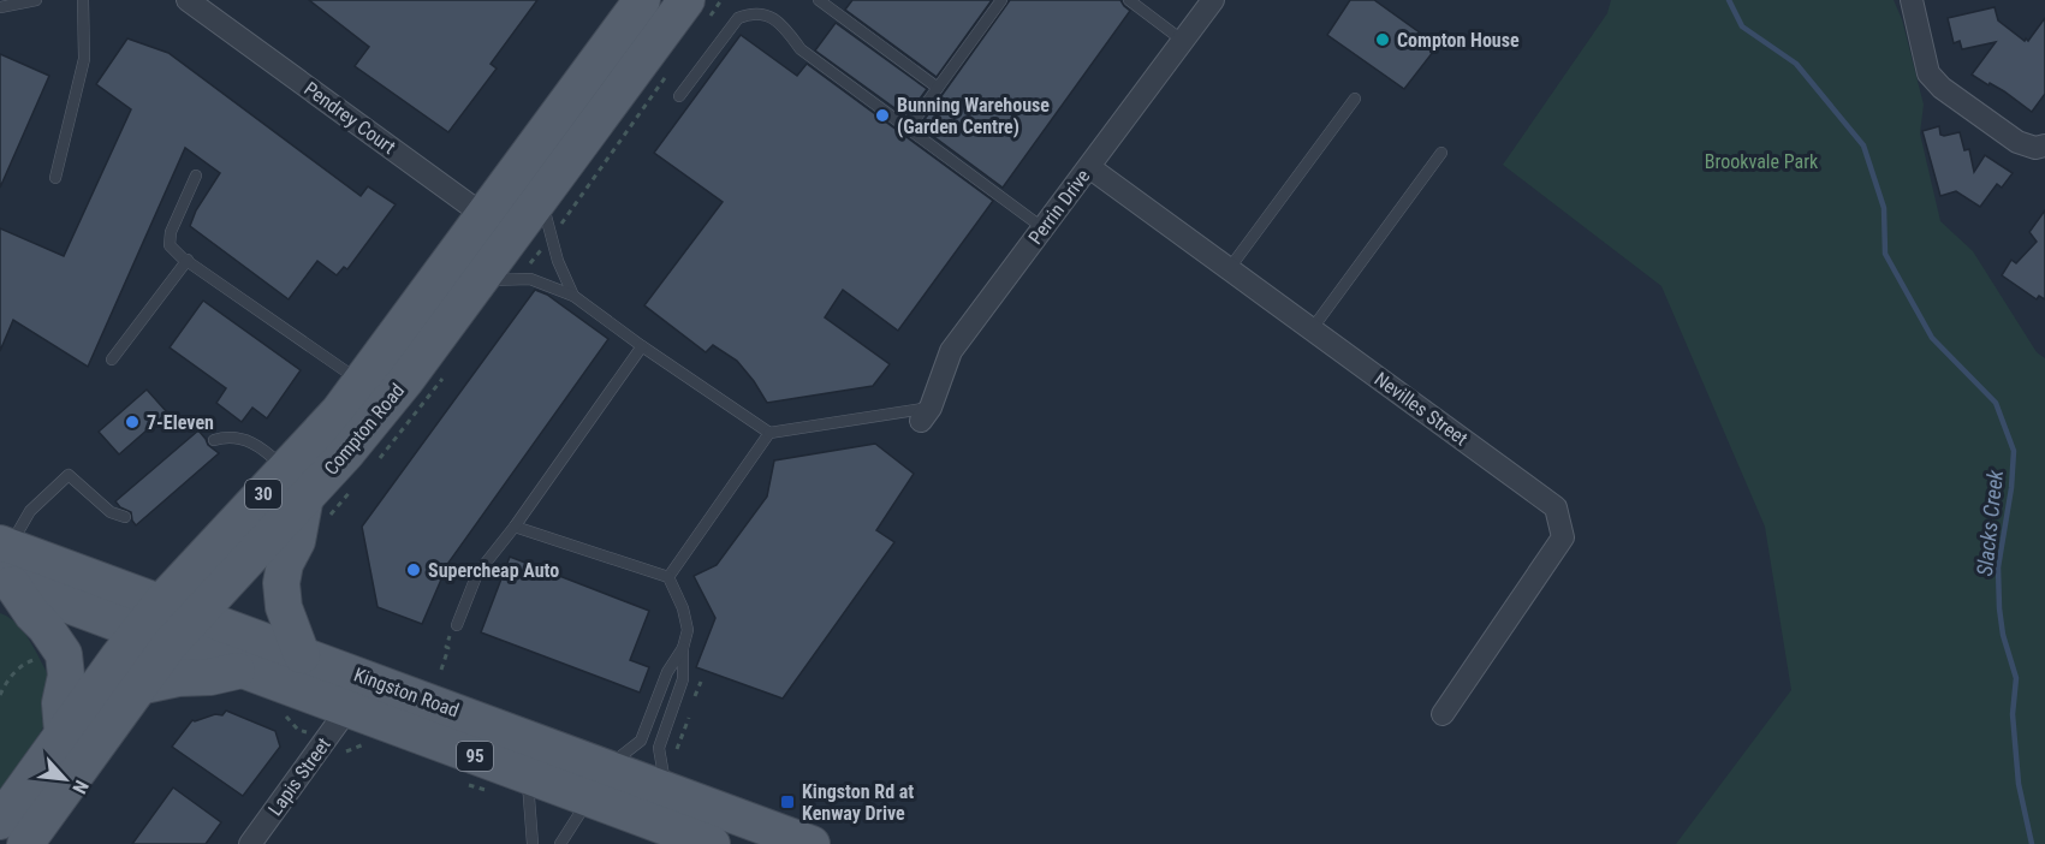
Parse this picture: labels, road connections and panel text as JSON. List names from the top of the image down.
{
  "streets": {
    "main road": [
      "Compton Road",
      "30",
      "Kingston Road",
      "95"
    ],
    "street": [
      "Pendrey Court",
      "Perrin Drive",
      "Nevilles Street",
      "Lapis Street"
    ]
  },
  "crossings": [
    ["Pendrey Court", "Compton Road"],
    ["Perrin Drive", "Nevilles Street"],
    ["Compton Road", "Kingston Road"],
    ["Kingston Road", "Lapis Street"]
  ],
  "water": ["Slacks Creek"],
  "parks": ["Brookvale Park"],
  "places": {
    "other": [
      "Compton House",
      "Bunning Warehouse (Garden Centre)",
      "7-Eleven",
      "Supercheap Auto"
    ],
    "transit": ["Kingston Rd at Kenway Drive"]
  },
  "north": "bottom right"
}
